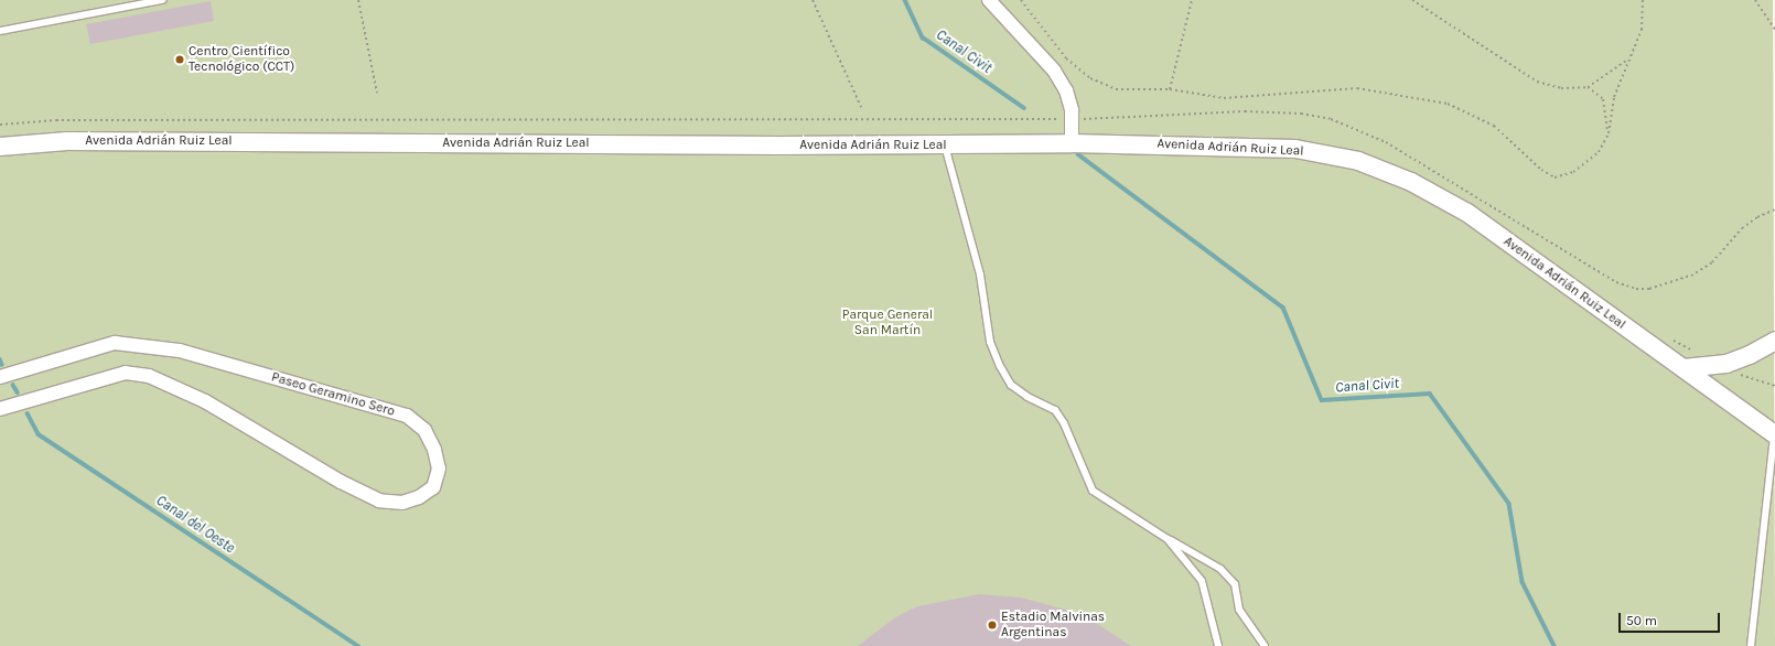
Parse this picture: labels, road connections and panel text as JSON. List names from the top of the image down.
{
  "streets": {
    "street": ["Avenida Adrián Ruiz Leal", "Paseo Geramino Sero"]
  },
  "water": ["Canal Civit", "Canal del Oeste"],
  "parks": ["Parque General San Martín"],
  "places": ["Centro Científico Tecnológico (CCT)", "Estadio Malvinas Argentinas"],
  "scale_bar": "50 m"
}
